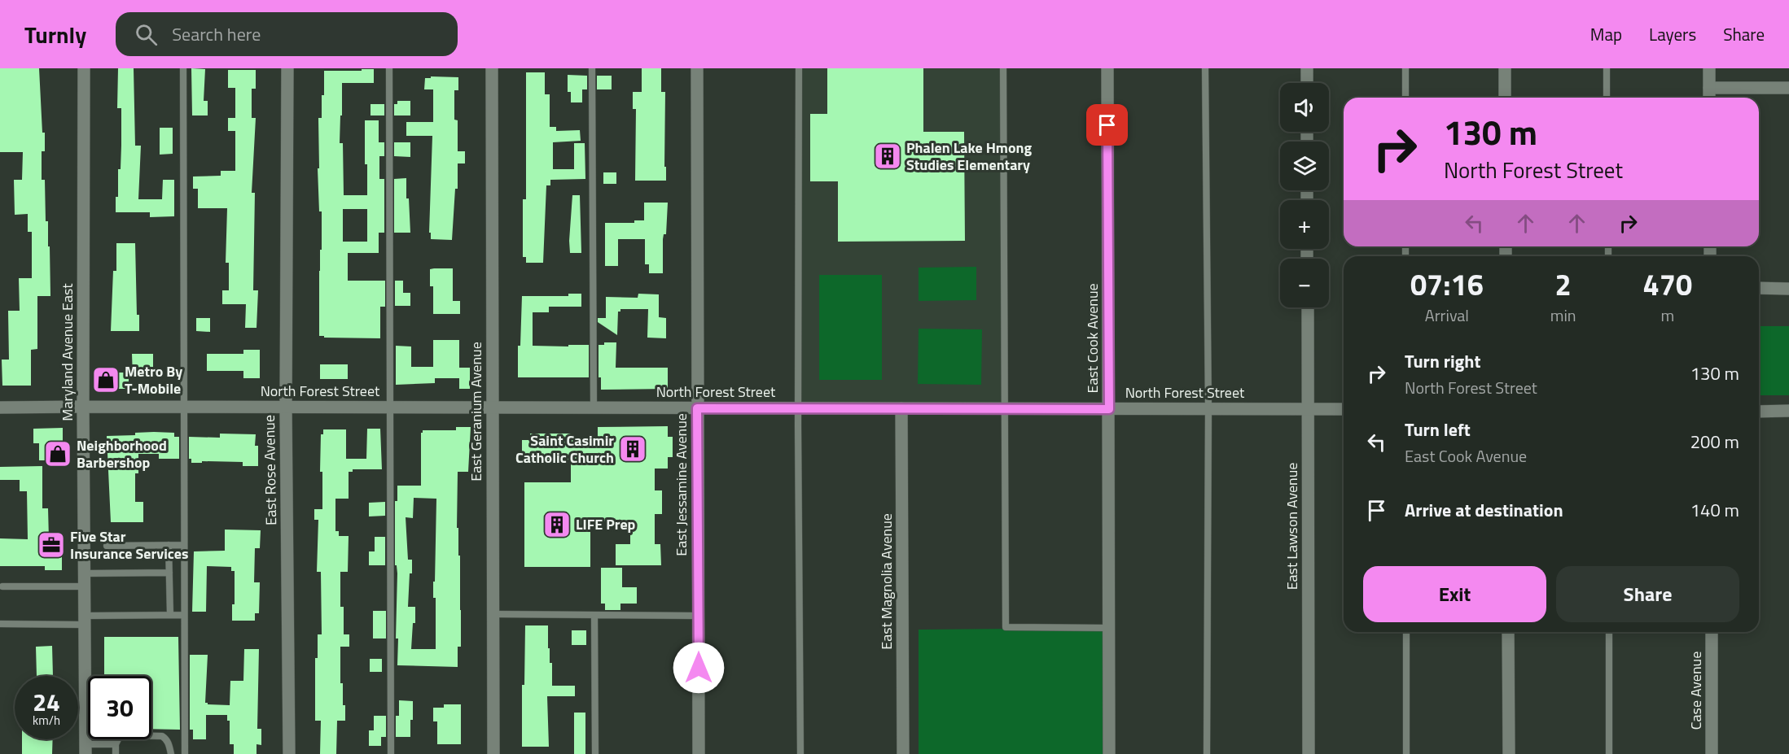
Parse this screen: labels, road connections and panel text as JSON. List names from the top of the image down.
{
  "streets": {
    "street": [
      "East Cook Avenue",
      "Maryland Avenue East",
      "North Forest Street",
      "East Geranium Avenue",
      "East Rose Avenue",
      "East Jessamine Avenue",
      "East Lawson Avenue",
      "East Magnolia Avenue",
      "Case Avenue"
    ]
  },
  "crossings": [
    ["East Cook Avenue", "North Forest Street"],
    ["Maryland Avenue East", "North Forest Street"],
    ["North Forest Street", "East Geranium Avenue"],
    ["North Forest Street", "East Rose Avenue"],
    ["North Forest Street", "East Jessamine Avenue"],
    ["North Forest Street", "East Lawson Avenue"],
    ["North Forest Street", "East Magnolia Avenue"]
  ],
  "places": {
    "building": ["Phalen Lake Hmong Studies Elementary", "Saint Casimir Catholic Church", "LIFE Prep"],
    "shop": ["Metro By T-Mobile", "Neighborhood Barbershop"],
    "office": ["Five Star Insurance Services"]
  },
  "page": {
    "header": "Turnly",
    "search": "Search here",
    "nav": ["Map", "Layers", "Share"],
    "map_buttons": ["+", "−"],
    "turn": ["130 m", "North Forest Street"],
    "eta": [
      "07:16",
      "Arrival",
      "2",
      "min",
      "470",
      "m"
    ],
    "list": [
      {
        "name": "Turn right",
        "note": "North Forest Street",
        "value": "130 m"
      },
      {
        "name": "Turn left",
        "note": "East Cook Avenue",
        "value": "200 m"
      },
      {
        "name": "Arrive at destination",
        "value": "140 m"
      }
    ],
    "buttons": ["Exit", "Share"],
    "speed": "24 km/h",
    "limit": "30"
  }
}
